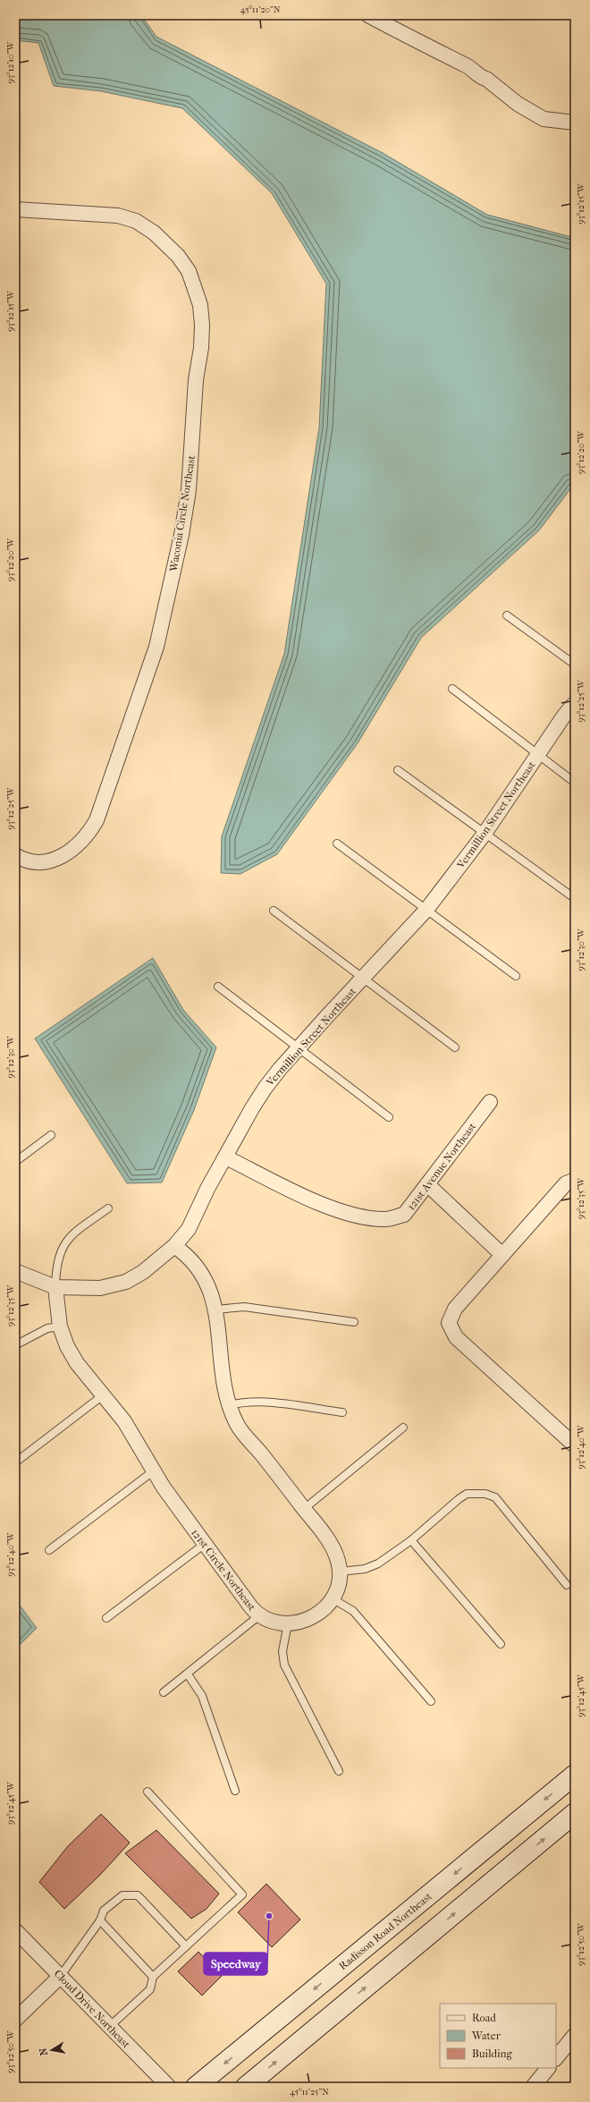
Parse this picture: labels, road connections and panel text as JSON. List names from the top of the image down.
{
  "streets": {
    "main road": ["Radisson Road Northeast"],
    "street": [
      "Waconia Circle Northeast",
      "Vermillion Street Northeast",
      "121st Avenue Northeast",
      "121st Circle Northeast",
      "Cloud Drive Northeast"
    ]
  },
  "crossings": [
    ["Vermillion Street Northeast", "121st Avenue Northeast"],
    ["Vermillion Street Northeast", "121st Circle Northeast"]
  ],
  "places": ["Speedway"],
  "legend": ["Road", "Water", "Building"],
  "north": "left",
  "coordinates": [
    "45°11'20\"N",
    "93°12'10\"W",
    "93°12'15\"W",
    "93°12'20\"W",
    "93°12'25\"W",
    "93°12'30\"W",
    "93°12'35\"W",
    "93°12'40\"W",
    "93°12'45\"W",
    "93°12'50\"W",
    "45°11'25\"N"
  ]
}
